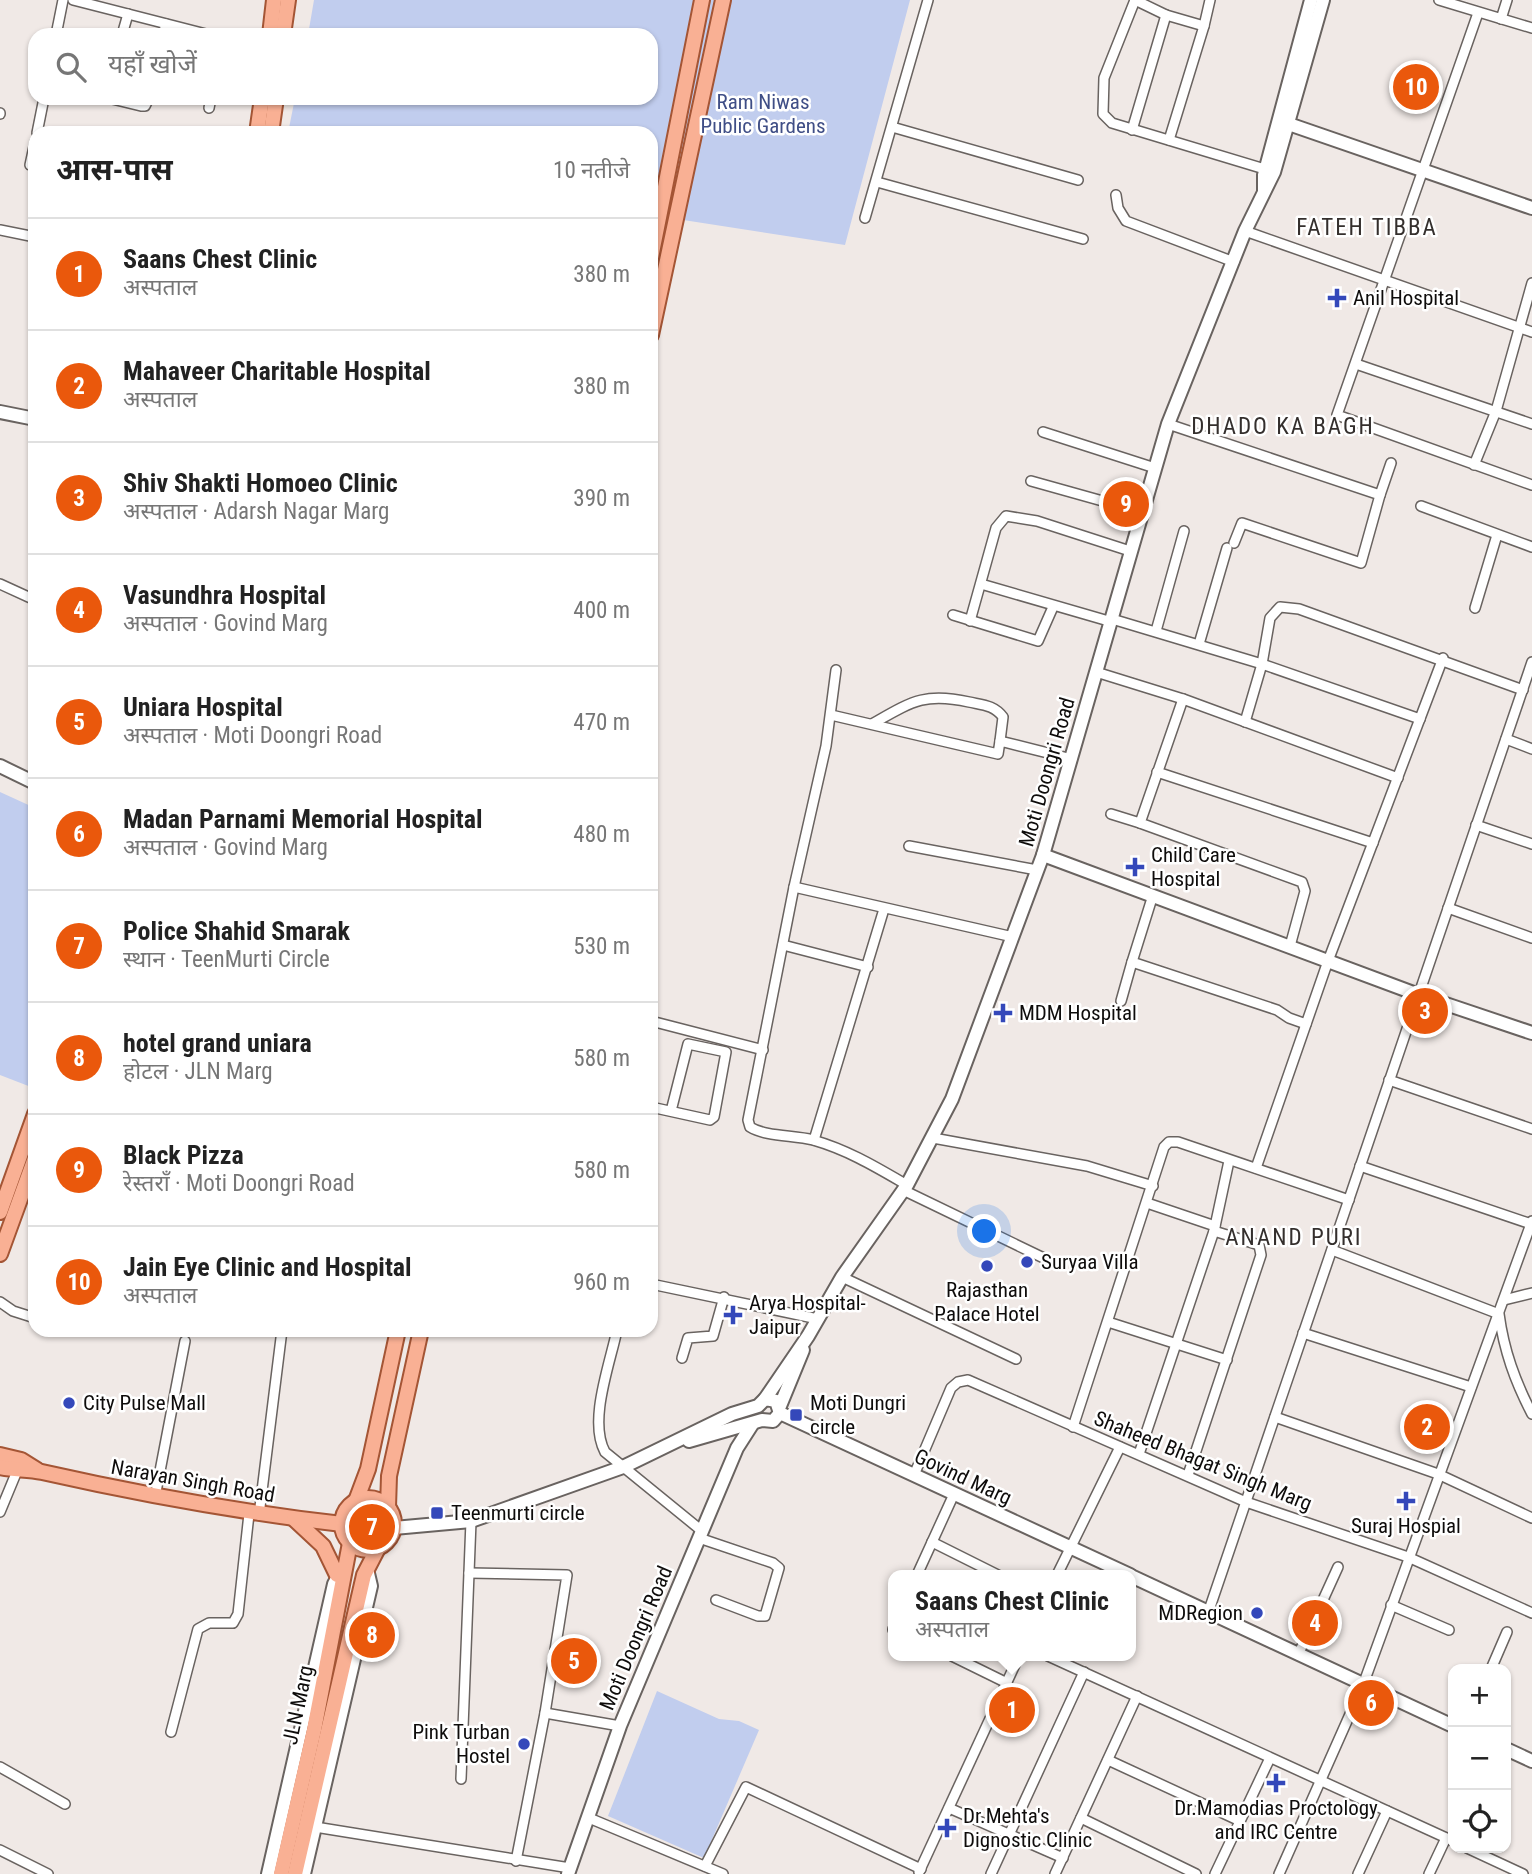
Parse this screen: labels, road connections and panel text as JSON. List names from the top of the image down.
{
  "streets": {
    "main road": ["Narayan Singh Road", "JLN Marg"],
    "street": ["Moti Doongri Road", "Shaheed Bhagat Singh Marg", "Govind Marg"]
  },
  "crossings": [
    ["Moti Doongri Road", "Govind Marg"],
    ["Shaheed Bhagat Singh Marg", "Govind Marg"],
    ["Narayan Singh Road", "JLN Marg"]
  ],
  "districts": ["FATEH TIBBA", "DHADO KA BAGH", "ANAND PURI"],
  "parks": ["Ram Niwas Public Gardens"],
  "places": {
    "health": [
      "Anil Hospital",
      "Child Care Hospital",
      "MDM Hospital",
      "Arya Hospital- Jaipur",
      "Suraj Hospial",
      "Dr.Mamodias Proctology and IRC Centre",
      "Dr.Mehta's Dignostic Clinic"
    ],
    "other": [
      "Suryaa Villa",
      "Rajasthan Palace Hotel",
      "City Pulse Mall",
      "MDRegion",
      "Pink Turban Hostel"
    ],
    "transit": ["Moti Dungri circle", "Teenmurti circle"]
  },
  "page": {
    "search": "यहाँ खोजें",
    "pins": [
      "10",
      "9",
      "3",
      "2",
      "7",
      "4",
      "8",
      "5",
      "6",
      "1"
    ],
    "heading": ["आस-पास", "10 नतीजे"],
    "list": [
      {
        "mark": "1",
        "name": "Saans Chest Clinic",
        "note": "अस्पताल",
        "value": "380 m"
      },
      {
        "mark": "2",
        "name": "Mahaveer Charitable Hospital",
        "note": "अस्पताल",
        "value": "380 m"
      },
      {
        "mark": "3",
        "name": "Shiv Shakti Homoeo Clinic",
        "note": "अस्पताल · Adarsh Nagar Marg",
        "value": "390 m"
      },
      {
        "mark": "4",
        "name": "Vasundhra Hospital",
        "note": "अस्पताल · Govind Marg",
        "value": "400 m"
      },
      {
        "mark": "5",
        "name": "Uniara Hospital",
        "note": "अस्पताल · Moti Doongri Road",
        "value": "470 m"
      },
      {
        "mark": "6",
        "name": "Madan Parnami Memorial Hospital",
        "note": "अस्पताल · Govind Marg",
        "value": "480 m"
      },
      {
        "mark": "7",
        "name": "Police Shahid Smarak",
        "note": "स्थान · TeenMurti Circle",
        "value": "530 m"
      },
      {
        "mark": "8",
        "name": "hotel grand uniara",
        "note": "होटल · JLN Marg",
        "value": "580 m"
      },
      {
        "mark": "9",
        "name": "Black Pizza",
        "note": "रेस्तराँ · Moti Doongri Road",
        "value": "580 m"
      },
      {
        "mark": "10",
        "name": "Jain Eye Clinic and Hospital",
        "note": "अस्पताल",
        "value": "960 m"
      }
    ],
    "popup": ["Saans Chest Clinic", "अस्पताल"],
    "map_buttons": ["+", "−"]
  }
}
